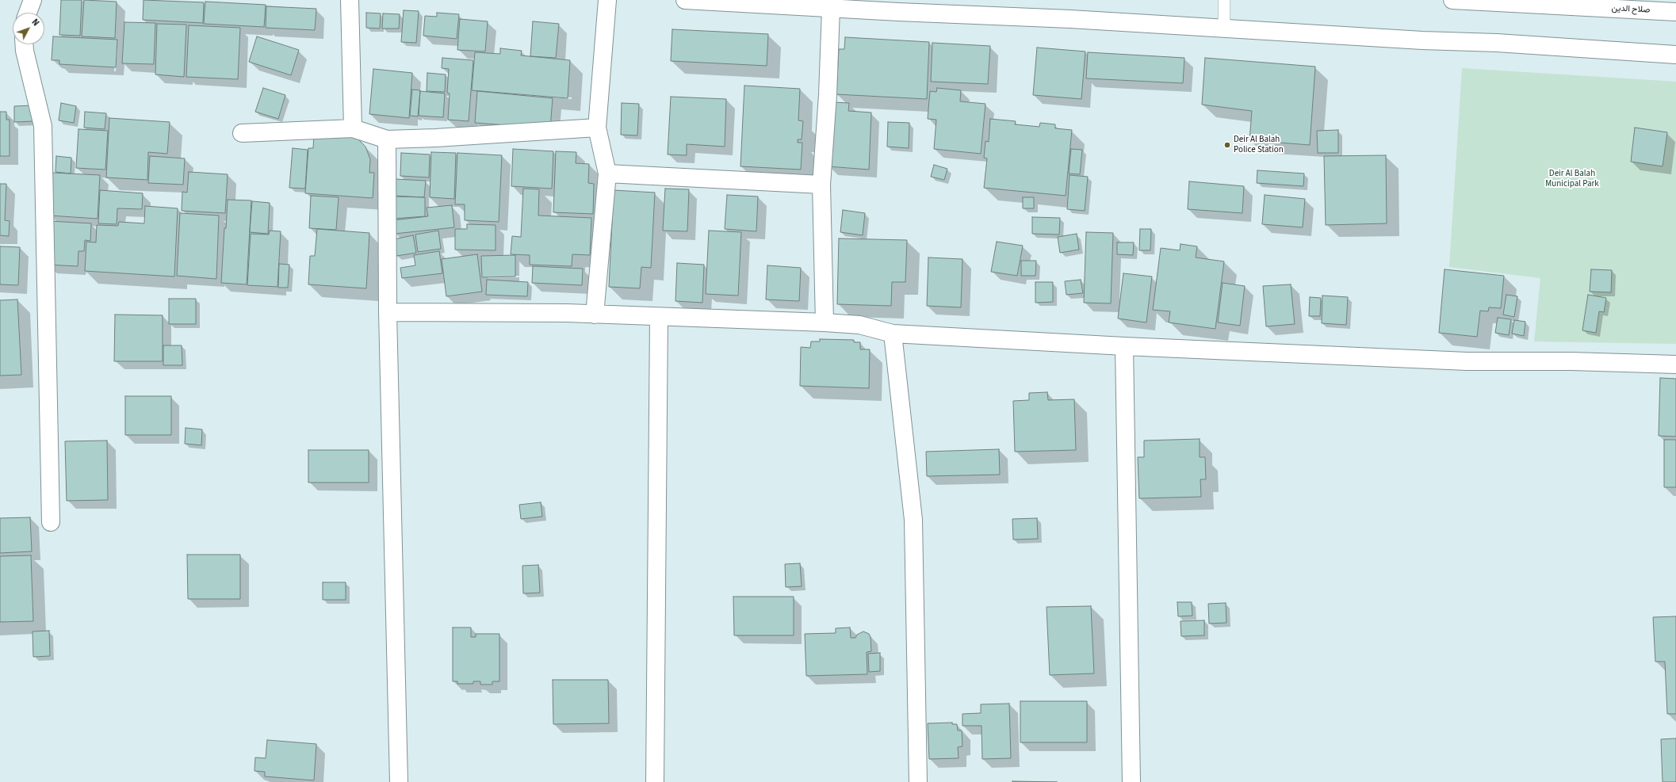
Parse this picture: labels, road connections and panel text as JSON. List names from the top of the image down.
{
  "streets": {
    "main road": ["صلاح الدين"]
  },
  "parks": ["Deir Al Balah Municipal Park"],
  "places": ["Deir Al Balah Police Station"],
  "north": "top right"
}
